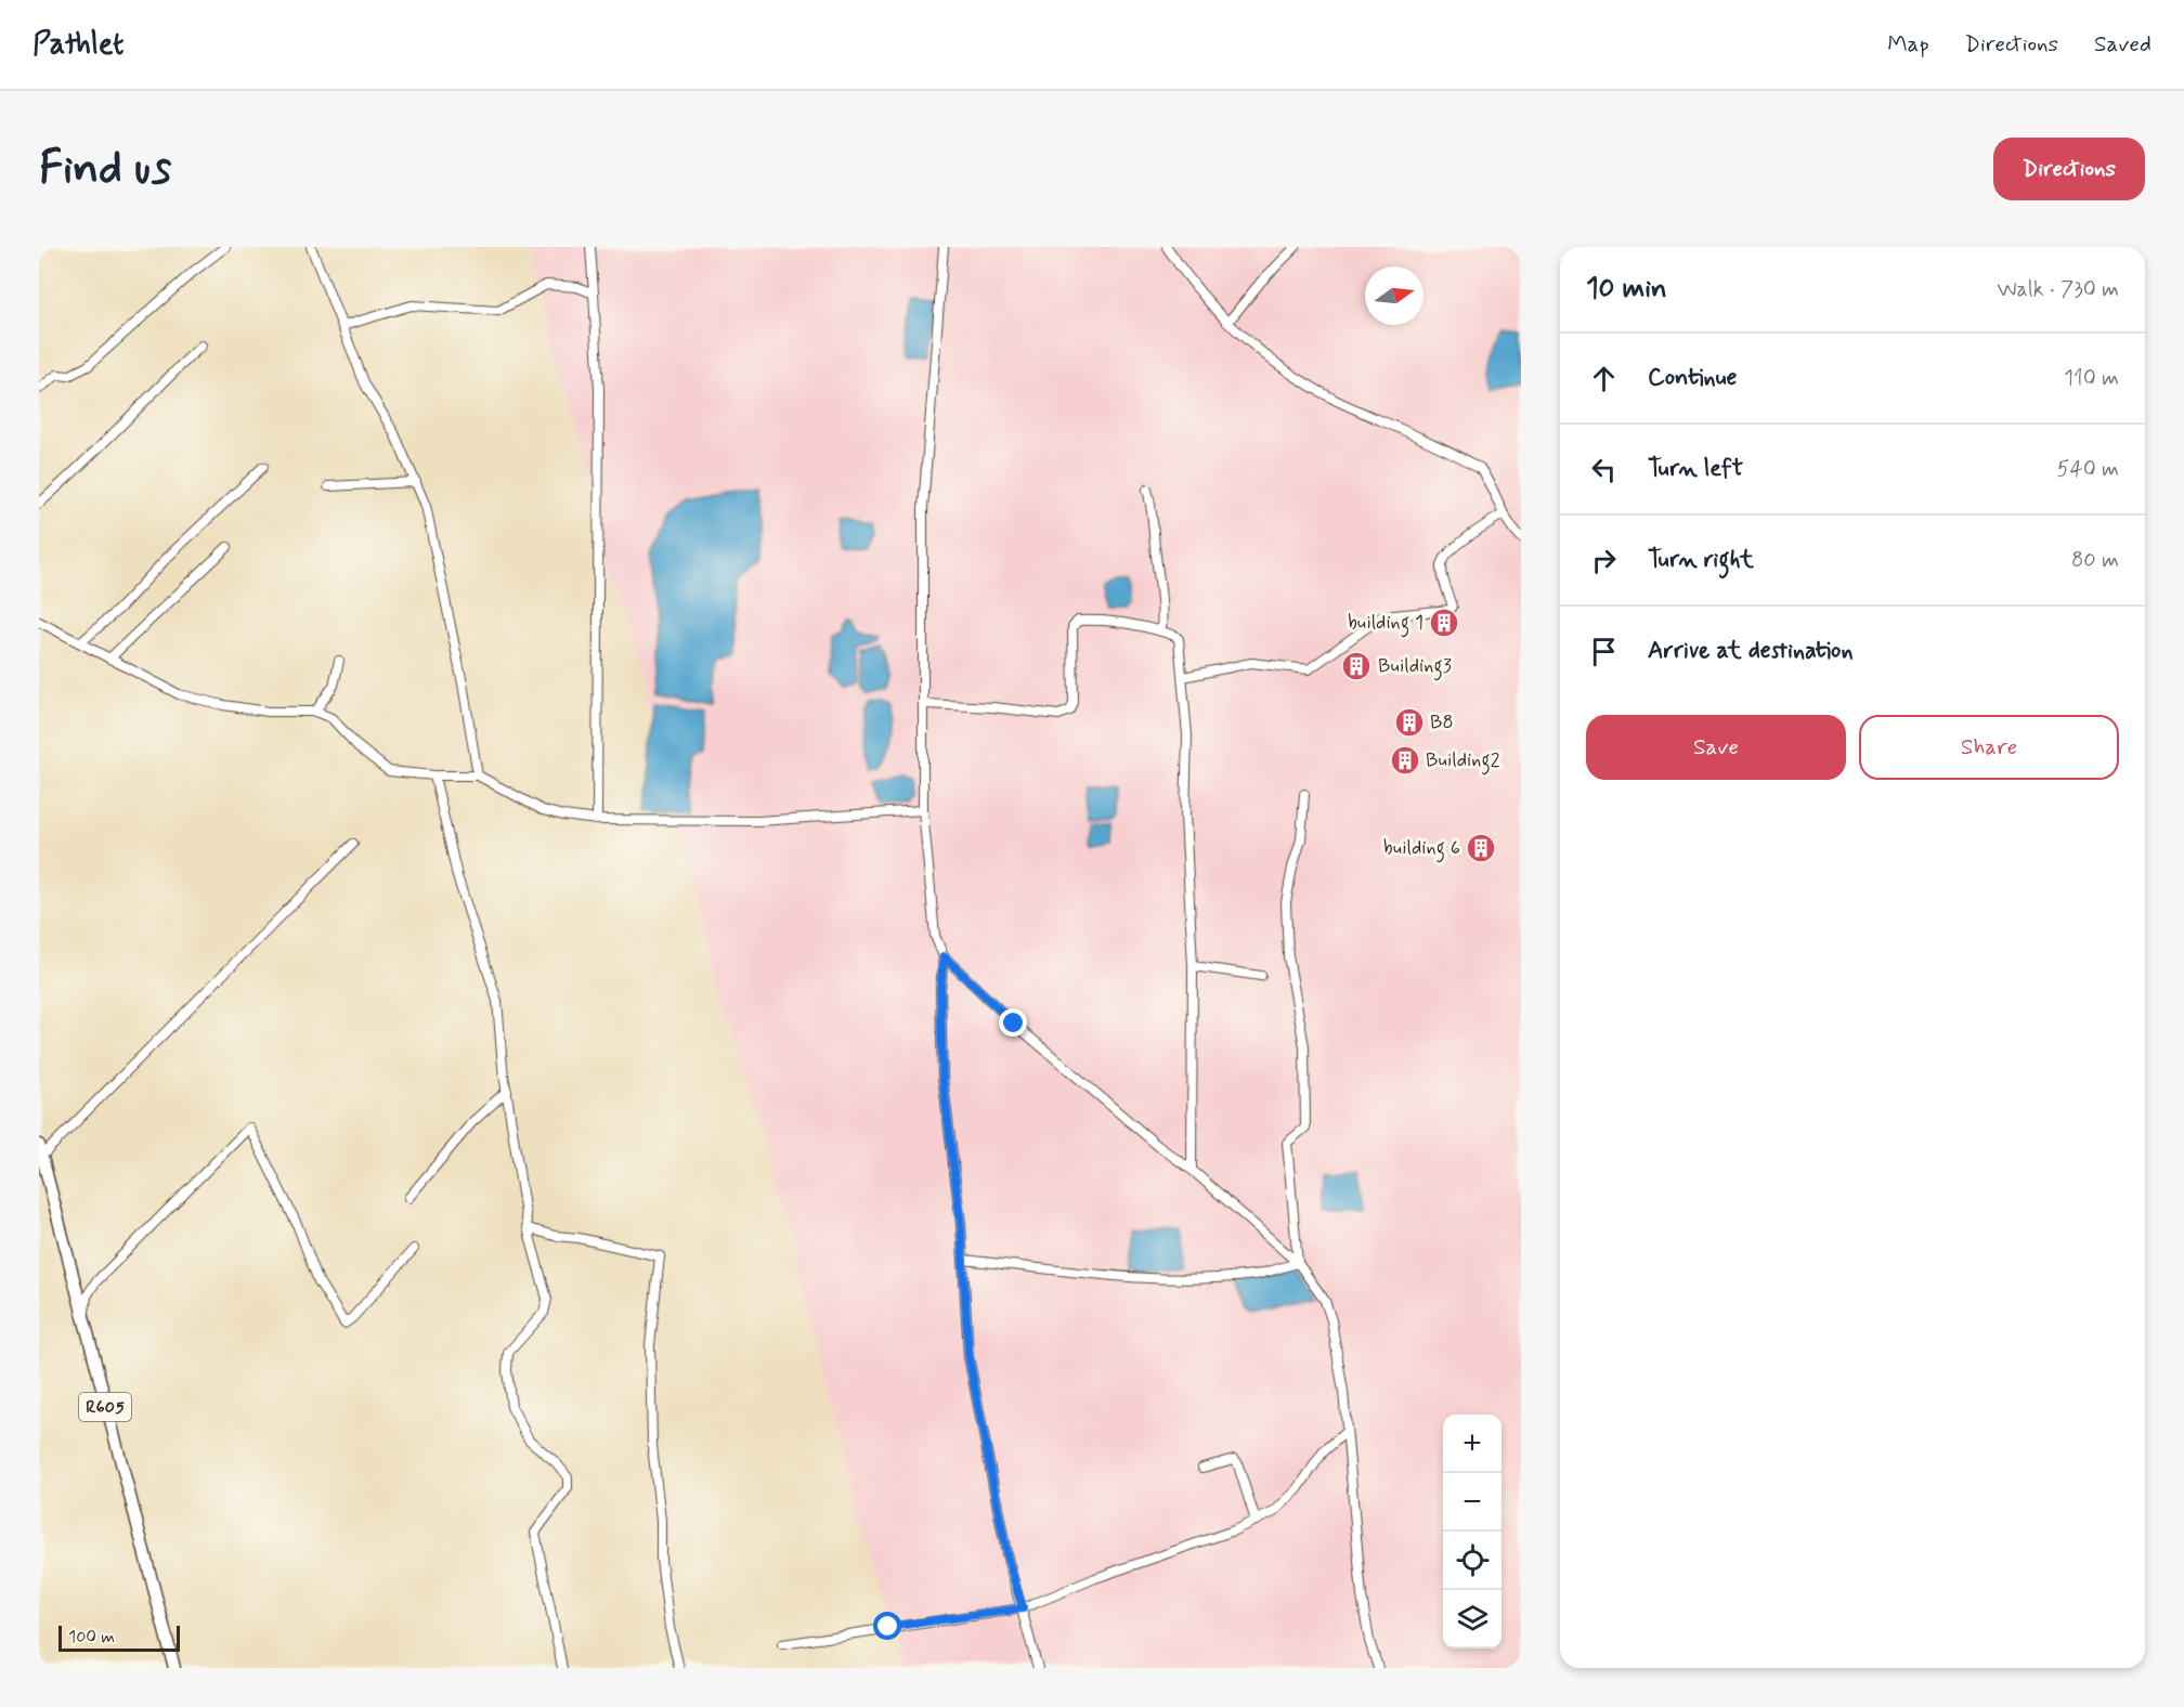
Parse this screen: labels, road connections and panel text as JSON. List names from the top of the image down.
{
  "streets": {
    "main road": ["R605"]
  },
  "places": {
    "building": [
      "building 1",
      "Building3",
      "B8",
      "Building2",
      "building 6"
    ]
  },
  "scale_bar": "100 m",
  "north": "right",
  "page": {
    "header": "Pathlet",
    "nav": ["Map", "Directions", "Saved"],
    "buttons": [
      "Directions",
      ["Save", "Share"]
    ],
    "title": "Find us",
    "heading": ["10 min", "Walk · 730 m"],
    "list": [
      ["Continue", "110 m"],
      ["Turn left", "540 m"],
      ["Turn right", "80 m"],
      "Arrive at destination"
    ],
    "map_buttons": ["+", "−"],
    "scale": "100 m"
  }
}
